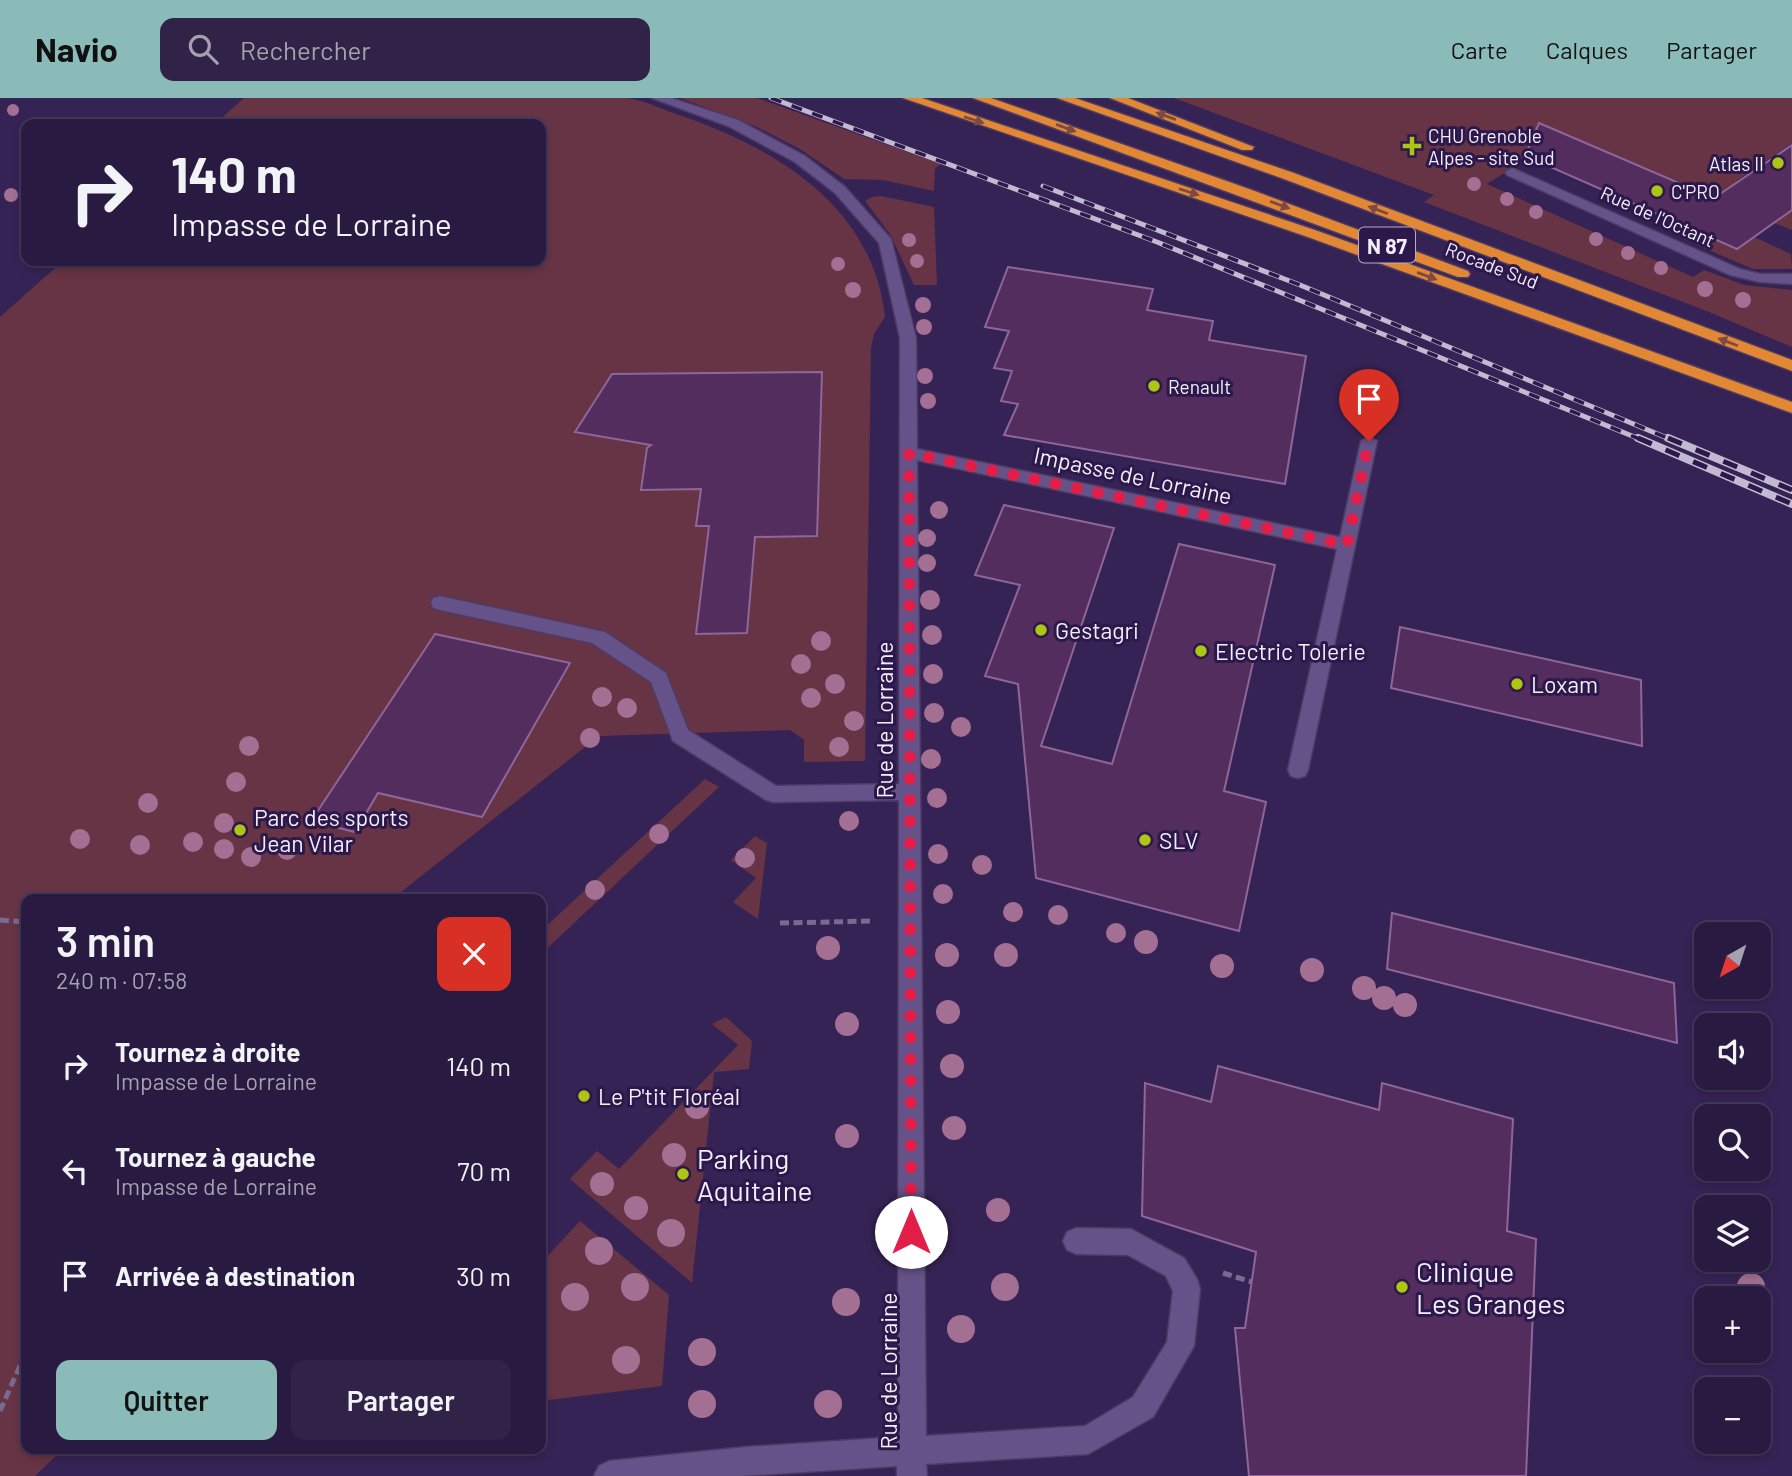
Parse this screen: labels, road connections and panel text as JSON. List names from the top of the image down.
{
  "streets": {
    "highway": ["N 87", "Rocade Sud"],
    "street": ["Rue de l'Octant", "Impasse de Lorraine", "Rue de Lorraine"]
  },
  "crossings": [
    ["Impasse de Lorraine", "Rue de Lorraine"]
  ],
  "places": {
    "health": ["CHU Grenoble Alpes - site Sud"],
    "other": [
      "Atlas II",
      "C'PRO",
      "Renault",
      "Gestagri",
      "Electric Tolerie",
      "Loxam",
      "Parc des sports Jean Vilar",
      "SLV",
      "Le P'tit Floréal",
      "Parking Aquitaine",
      "Clinique Les Granges"
    ]
  },
  "north": "bottom left",
  "page": {
    "header": "Navio",
    "search": "Rechercher",
    "nav": ["Carte", "Calques", "Partager"],
    "turn": ["140 m", "Impasse de Lorraine"],
    "heading": ["3 min", "240 m · 07:58"],
    "map_buttons": ["+", "−"],
    "list": [
      {
        "name": "Tournez à droite",
        "note": "Impasse de Lorraine",
        "value": "140 m"
      },
      {
        "name": "Tournez à gauche",
        "note": "Impasse de Lorraine",
        "value": "70 m"
      },
      {
        "name": "Arrivée à destination",
        "value": "30 m"
      }
    ],
    "buttons": ["Quitter", "Partager"]
  }
}
